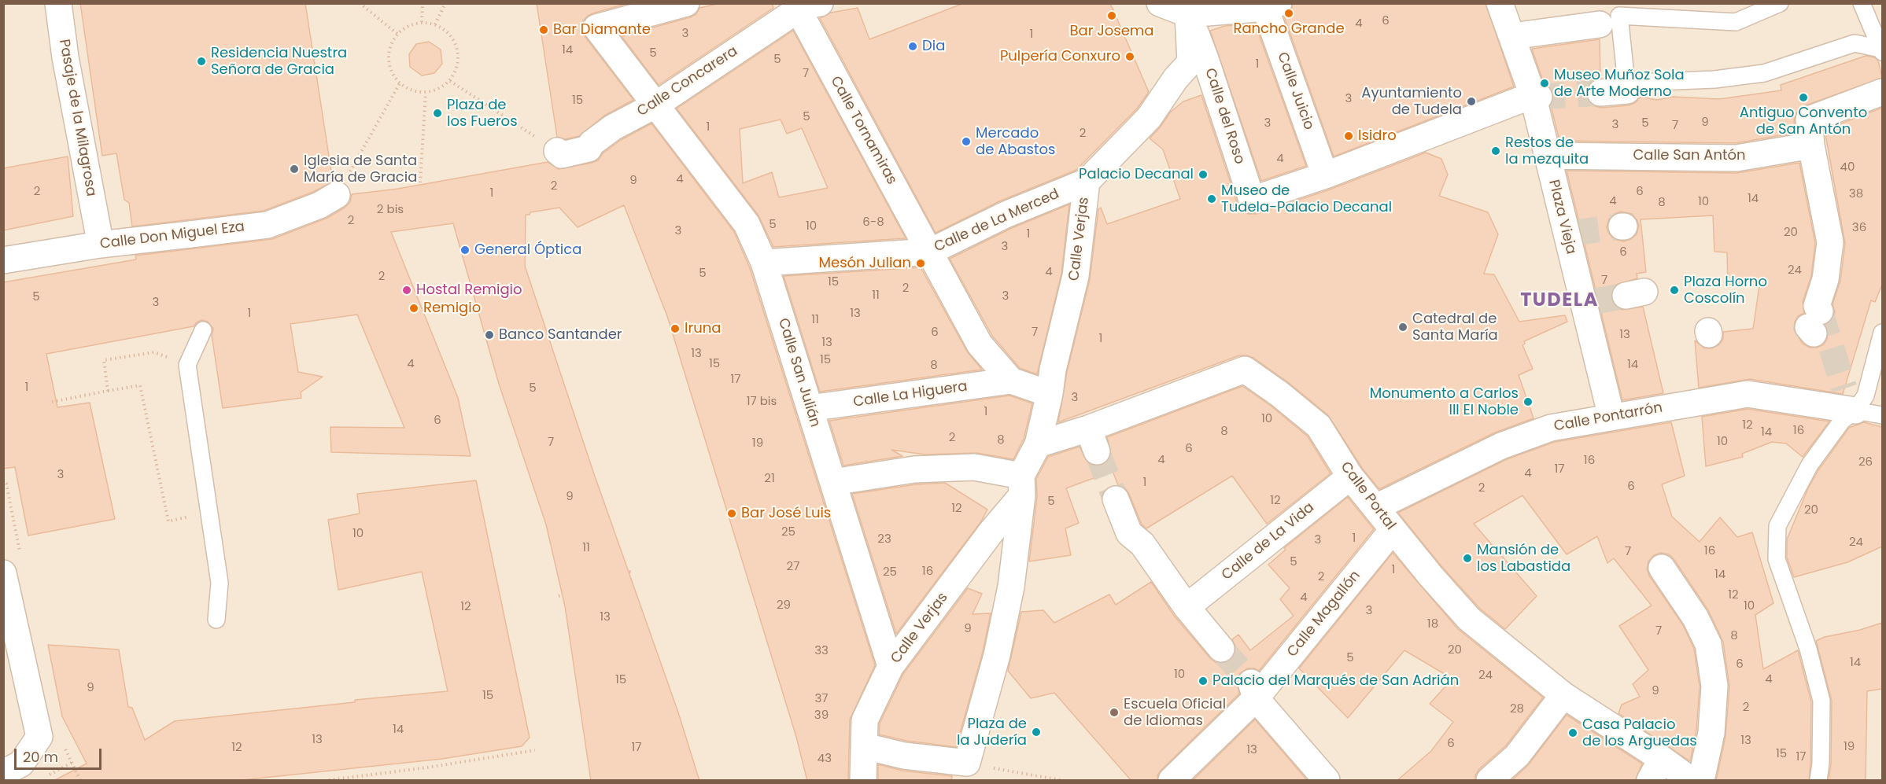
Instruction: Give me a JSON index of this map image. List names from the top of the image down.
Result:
{
  "streets": {
    "street": [
      "Calle Concarera",
      "Calle Juicio",
      "Calle del Roso",
      "Pasaje de la Milagrosa",
      "Calle Tornamiras",
      "Calle San Antón",
      "Plaza Vieja",
      "Calle de La Merced",
      "Calle Don Miguel Eza",
      "Calle Verjas",
      "Calle San Julián",
      "Calle La Higuera",
      "Calle Pontarrón",
      "Calle Portal",
      "Calle de La Vida",
      "Calle Magallón"
    ]
  },
  "crossings": [
    ["Calle Concarera", "Calle Tornamiras"],
    ["Calle Concarera", "Calle San Julián"],
    ["Calle Juicio", "Calle del Roso"],
    ["Calle del Roso", "Calle Verjas"],
    ["Calle Tornamiras", "Calle de La Merced"],
    ["Calle Tornamiras", "Calle La Higuera"],
    ["Calle San Antón", "Plaza Vieja"],
    ["Plaza Vieja", "Calle Pontarrón"],
    ["Calle de La Merced", "Calle Verjas"],
    ["Calle de La Merced", "Calle San Julián"],
    ["Calle Verjas", "Calle San Julián"],
    ["Calle Verjas", "Calle Portal"],
    ["Calle San Julián", "Calle La Higuera"],
    ["Calle Pontarrón", "Calle Portal"],
    ["Calle Portal", "Calle de La Vida"],
    ["Calle Portal", "Calle Magallón"]
  ],
  "districts": ["TUDELA"],
  "places": [
    "Rancho Grande",
    "Bar Josema",
    "Bar Diamante",
    "Dia",
    "Pulpería Conxuro",
    "Residencia Nuestra Señora de Gracia",
    "Museo Muñoz Sola de Arte Moderno",
    "Antiguo Convento de San Antón",
    "Ayuntamiento de Tudela",
    "Plaza de los Fueros",
    "Isidro",
    "Mercado de Abastos",
    "Restos de la mezquita",
    "Iglesia de Santa María de Gracia",
    "Palacio Decanal",
    "Museo de Tudela-Palacio Decanal",
    "General Óptica",
    "Mesón Julian",
    "Hostal Remigio",
    "Plaza Horno Coscolín",
    "Remigio",
    "Catedral de Santa María",
    "Iruna",
    "Banco Santander",
    "Monumento a Carlos III El Noble",
    "Bar José Luis",
    "Mansión de los Labastida",
    "Palacio del Marqués de San Adrián",
    "Escuela Oficial de Idiomas",
    "Plaza de la Judería",
    "Casa Palacio de los Arguedas"
  ],
  "house_numbers": [
    "6",
    "4",
    "3",
    "1",
    "14",
    "5",
    "5",
    "1",
    "7",
    "3",
    "15",
    "5",
    "9",
    "3",
    "5",
    "3",
    "7",
    "1",
    "2",
    "4",
    "40",
    "4",
    "9",
    "2",
    "2",
    "6",
    "1",
    "38",
    "14",
    "4",
    "10",
    "8",
    "2 bis",
    "2",
    "6-8",
    "5",
    "10",
    "36",
    "3",
    "20",
    "1",
    "3",
    "6",
    "24",
    "4",
    "5",
    "2",
    "7",
    "15",
    "2",
    "11",
    "3",
    "5",
    "3",
    "1",
    "13",
    "11",
    "6",
    "7",
    "13",
    "1",
    "13",
    "13",
    "15",
    "4",
    "15",
    "14",
    "8",
    "17",
    "1",
    "5",
    "3",
    "17 bis",
    "1",
    "10",
    "6",
    "12",
    "16",
    "8",
    "14",
    "2",
    "8",
    "10",
    "7",
    "19",
    "6",
    "4",
    "16",
    "26",
    "17",
    "4",
    "3",
    "21",
    "1",
    "6",
    "2",
    "9",
    "12",
    "5",
    "12",
    "20",
    "25",
    "10",
    "1",
    "23",
    "3",
    "24",
    "11",
    "16",
    "7",
    "5",
    "27",
    "1",
    "16",
    "25",
    "14",
    "2",
    "12",
    "4",
    "29",
    "10",
    "12",
    "3",
    "13",
    "18",
    "9",
    "7",
    "8",
    "20",
    "33",
    "5",
    "14",
    "6",
    "10",
    "24",
    "4",
    "15",
    "9",
    "9",
    "15",
    "37",
    "2",
    "28",
    "39",
    "14",
    "13",
    "13",
    "6",
    "19",
    "12",
    "17",
    "13",
    "15",
    "17",
    "43"
  ],
  "scale_bar": "20 m"
}
